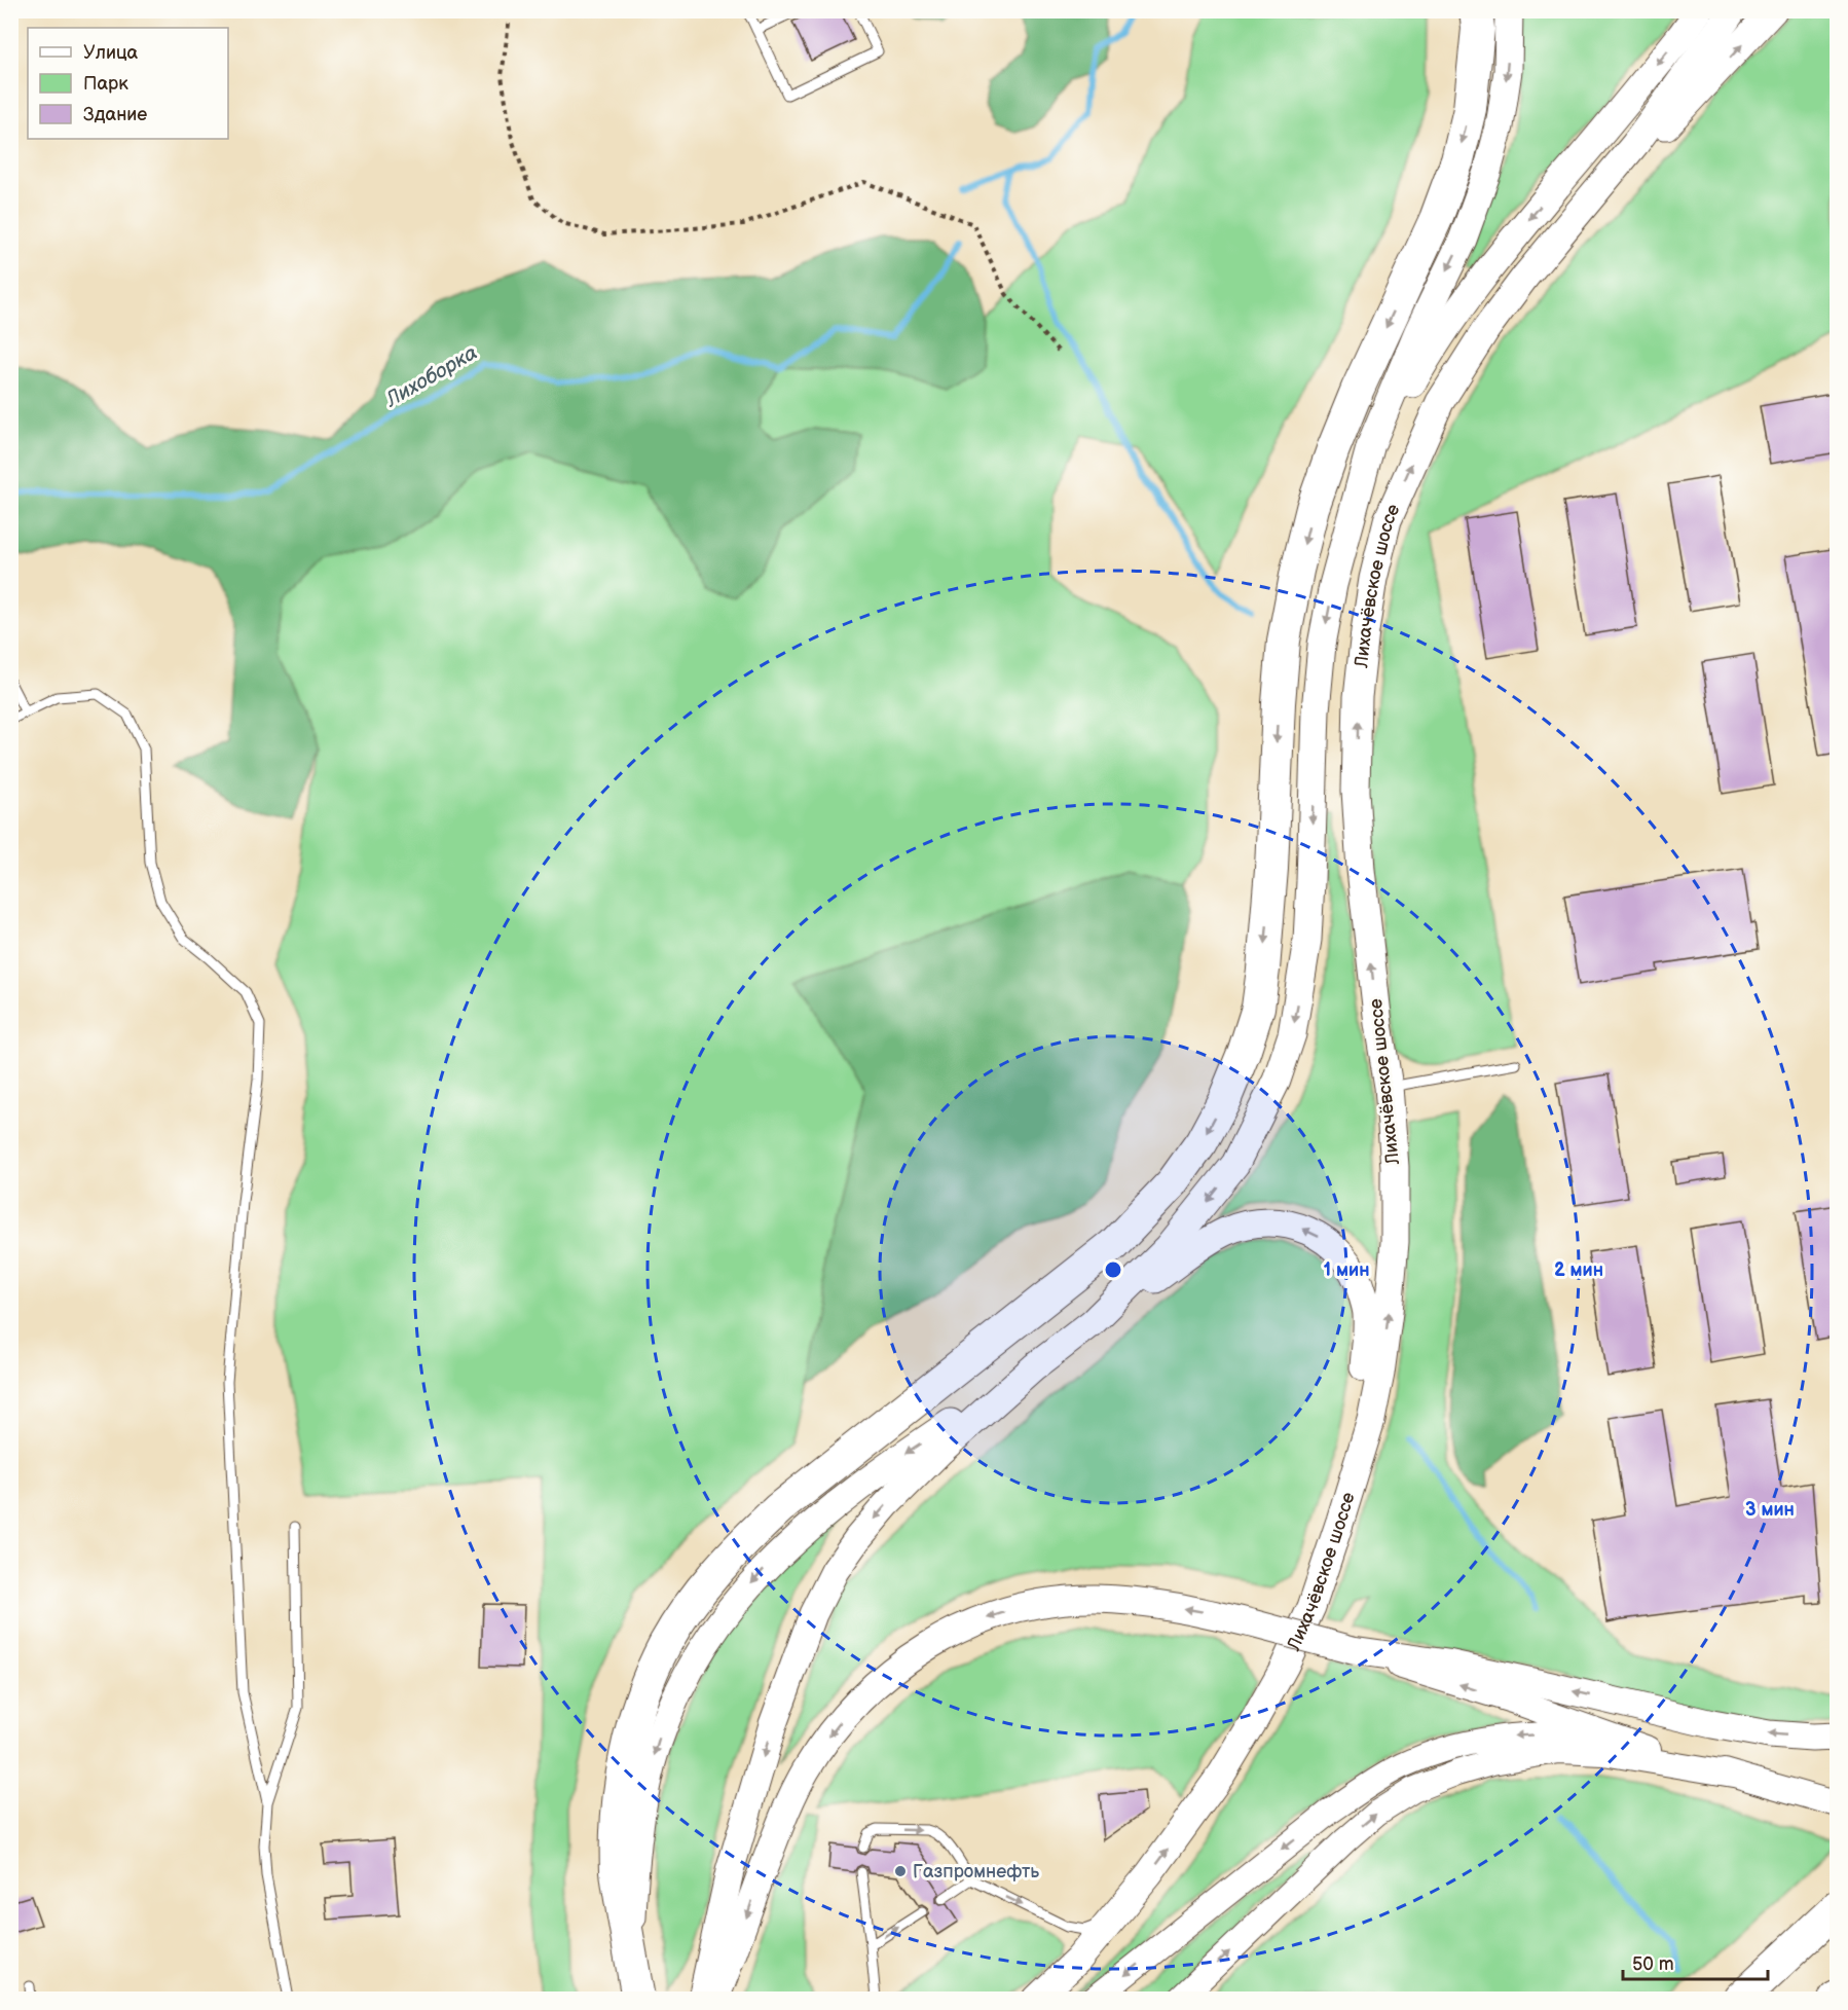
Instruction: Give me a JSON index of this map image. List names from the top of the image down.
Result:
{
  "streets": {
    "main road": ["Лихачёвское шоссе"]
  },
  "water": ["Лихоборка"],
  "places": ["Газпромнефть"],
  "legend": ["Улица", "Парк", "Здание"],
  "scale_bar": "50 m",
  "rings": ["1 мин", "2 мин", "3 мин"]
}
